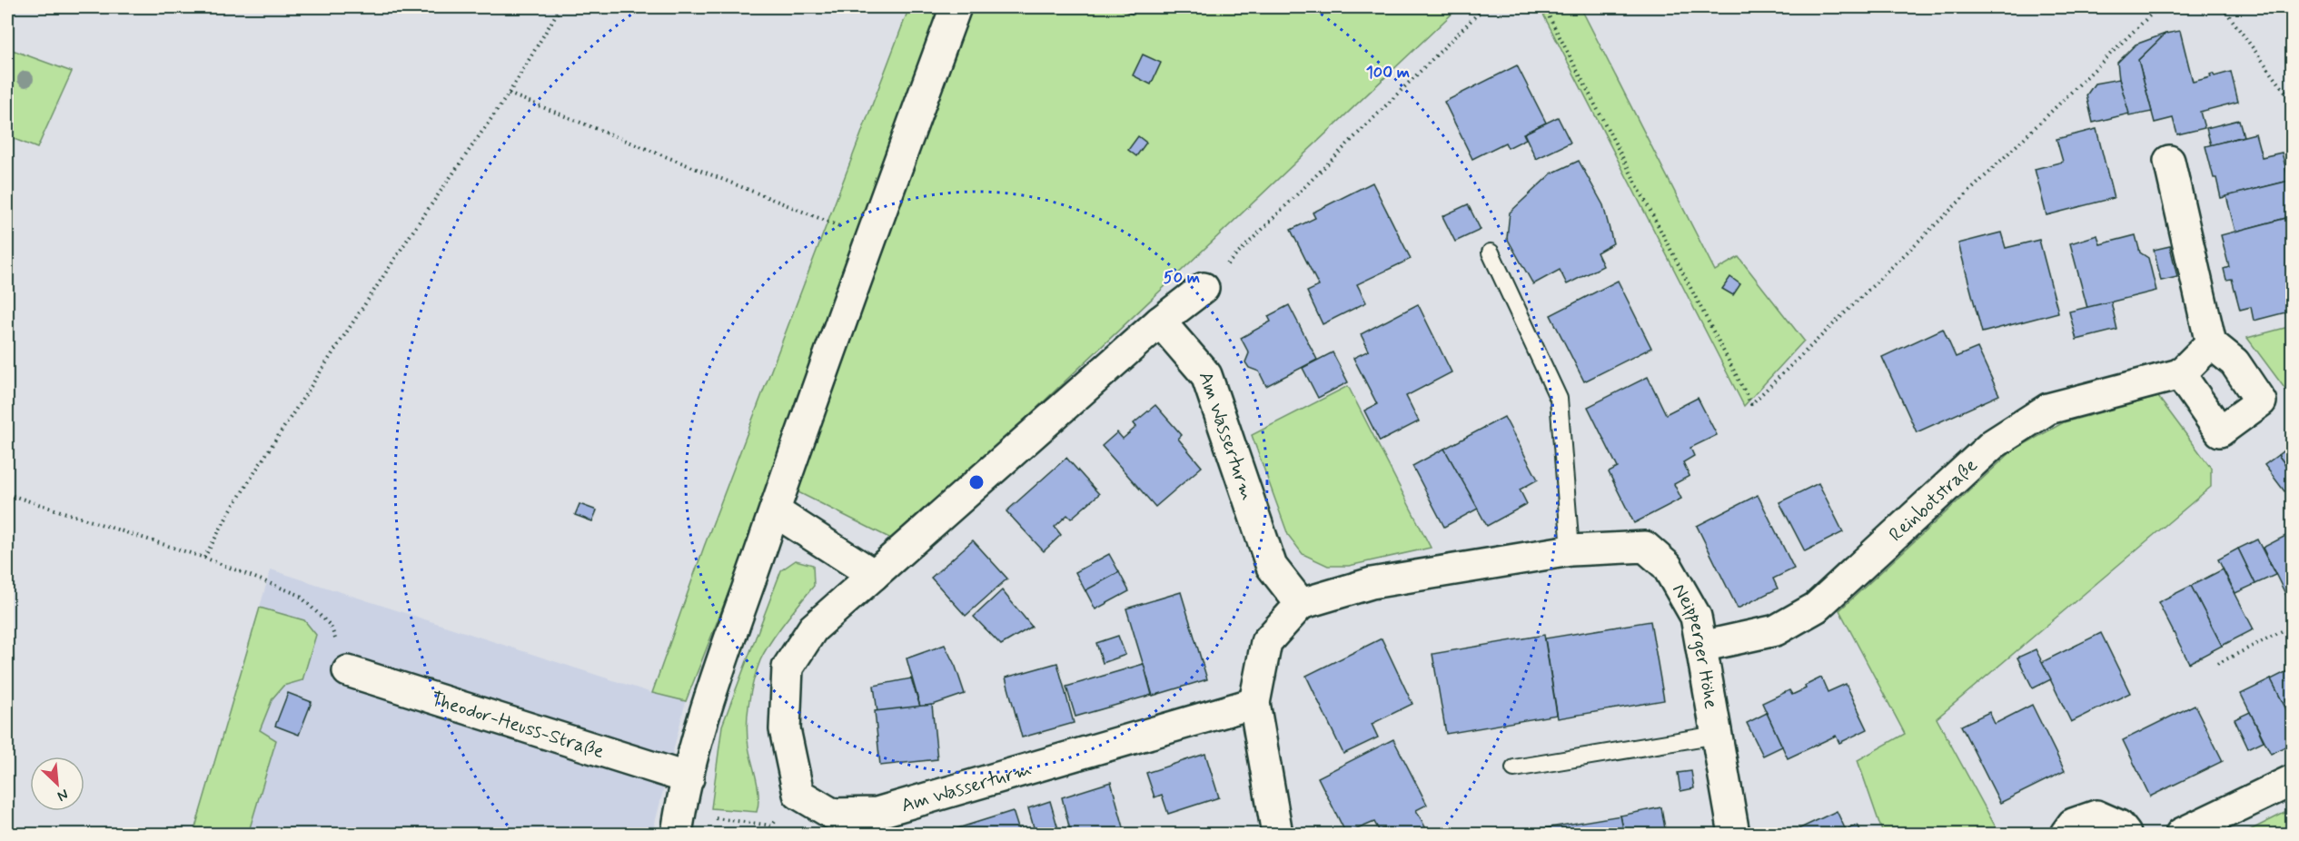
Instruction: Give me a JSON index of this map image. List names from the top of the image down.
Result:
{
  "streets": {
    "street": [
      "Am Wasserturm",
      "Reinbotstraße",
      "Neipperger Höhe",
      "Theodor-Heuss-Straße"
    ]
  },
  "crossings": [
    ["Am Wasserturm", "Neipperger Höhe"],
    ["Reinbotstraße", "Neipperger Höhe"]
  ],
  "north": "bottom right",
  "rings": ["100 m", "50 m"]
}
